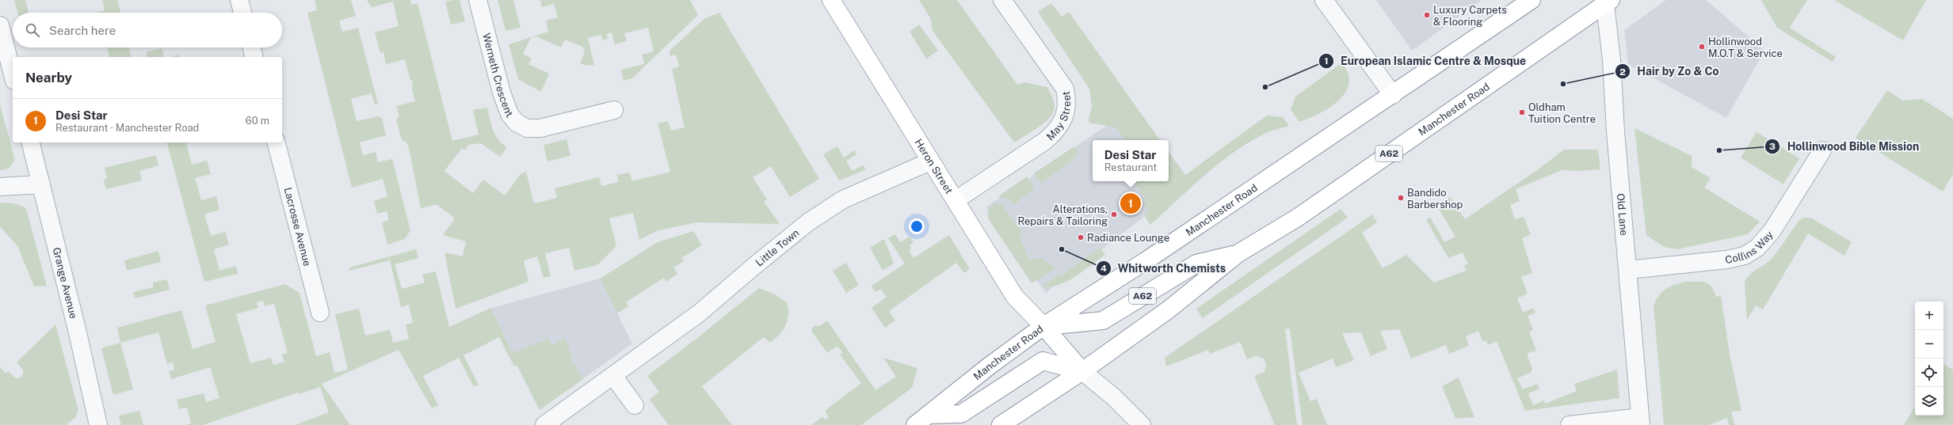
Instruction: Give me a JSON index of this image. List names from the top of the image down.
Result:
{
  "streets": {
    "main road": ["Manchester Road", "A62", "Heron Street"],
    "street": [
      "Werneth Crescent",
      "May Street",
      "Old Lane",
      "Lacrosse Avenue",
      "Collins Way",
      "Little Town",
      "Grange Avenue"
    ]
  },
  "crossings": [
    ["Manchester Road", "A62"],
    ["Manchester Road", "Heron Street"],
    ["Manchester Road", "Old Lane"],
    ["May Street", "Heron Street"],
    ["A62", "Heron Street"],
    ["Heron Street", "Little Town"],
    ["Old Lane", "Collins Way"]
  ],
  "places": [
    "Luxury Carpets & Flooring",
    "Hollinwood M.O.T & Service",
    "Hair by Zo & Co",
    "European Islamic Centre & Mosque",
    "Oldham Tuition Centre",
    "Hollinwood Bible Mission",
    "Bandido Barbershop",
    "Alterations, Repairs & Tailoring",
    "Radiance Lounge",
    "Whitworth Chemists"
  ],
  "page": {
    "search": "Search here",
    "heading": "Nearby",
    "list": [
      {
        "mark": "1",
        "name": "Desi Star",
        "note": "Restaurant · Manchester Road",
        "value": "60 m"
      }
    ],
    "popup": ["Desi Star", "Restaurant"],
    "pins": "1",
    "map_buttons": ["+", "−"]
  }
}
